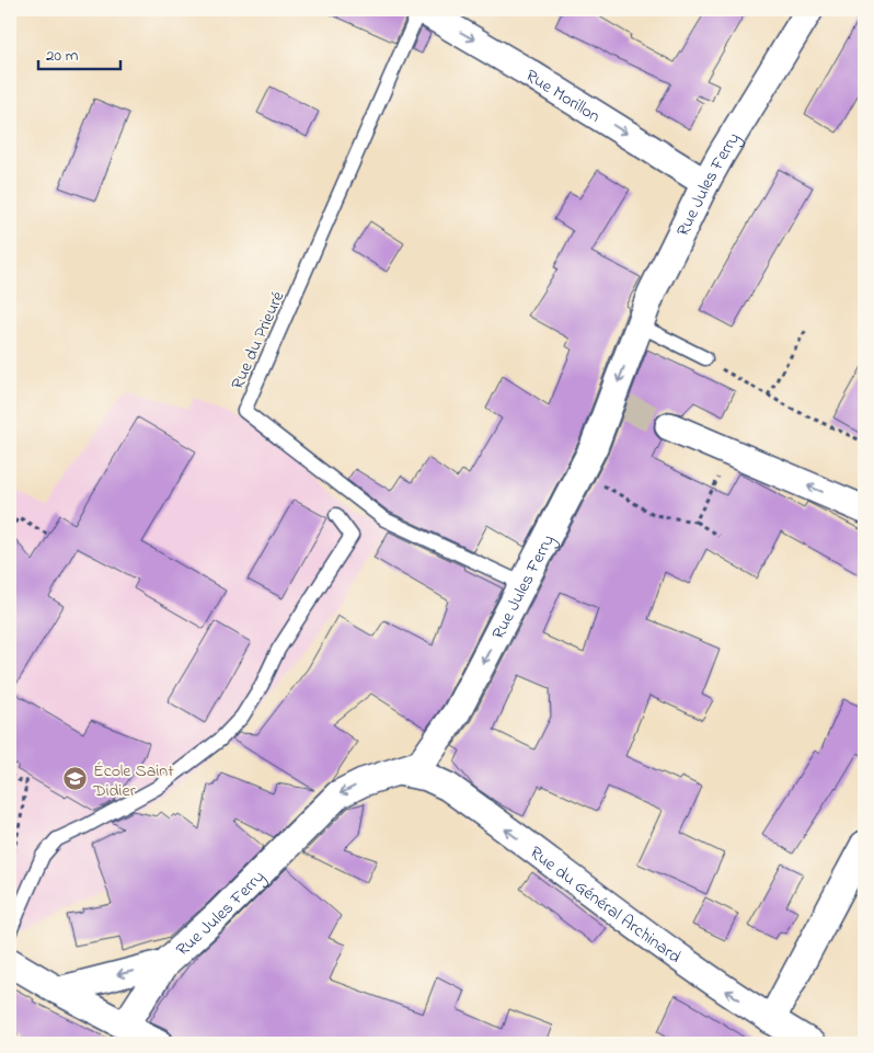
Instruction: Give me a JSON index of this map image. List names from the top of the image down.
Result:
{
  "streets": {
    "street": ["Rue Morillon", "Rue Jules Ferry", "Rue du Général Archinard"],
    "lane": ["Rue du Prieuré"]
  },
  "crossings": [
    ["Rue Morillon", "Rue Jules Ferry"],
    ["Rue Morillon", "Rue du Prieuré"],
    ["Rue Jules Ferry", "Rue du Prieuré"],
    ["Rue Jules Ferry", "Rue du Général Archinard"]
  ],
  "one_way": ["Rue Morillon", "Rue Jules Ferry", "Rue du Général Archinard"],
  "places": {
    "school or university": ["École Saint Didier"]
  },
  "scale_bar": "20 m"
}
